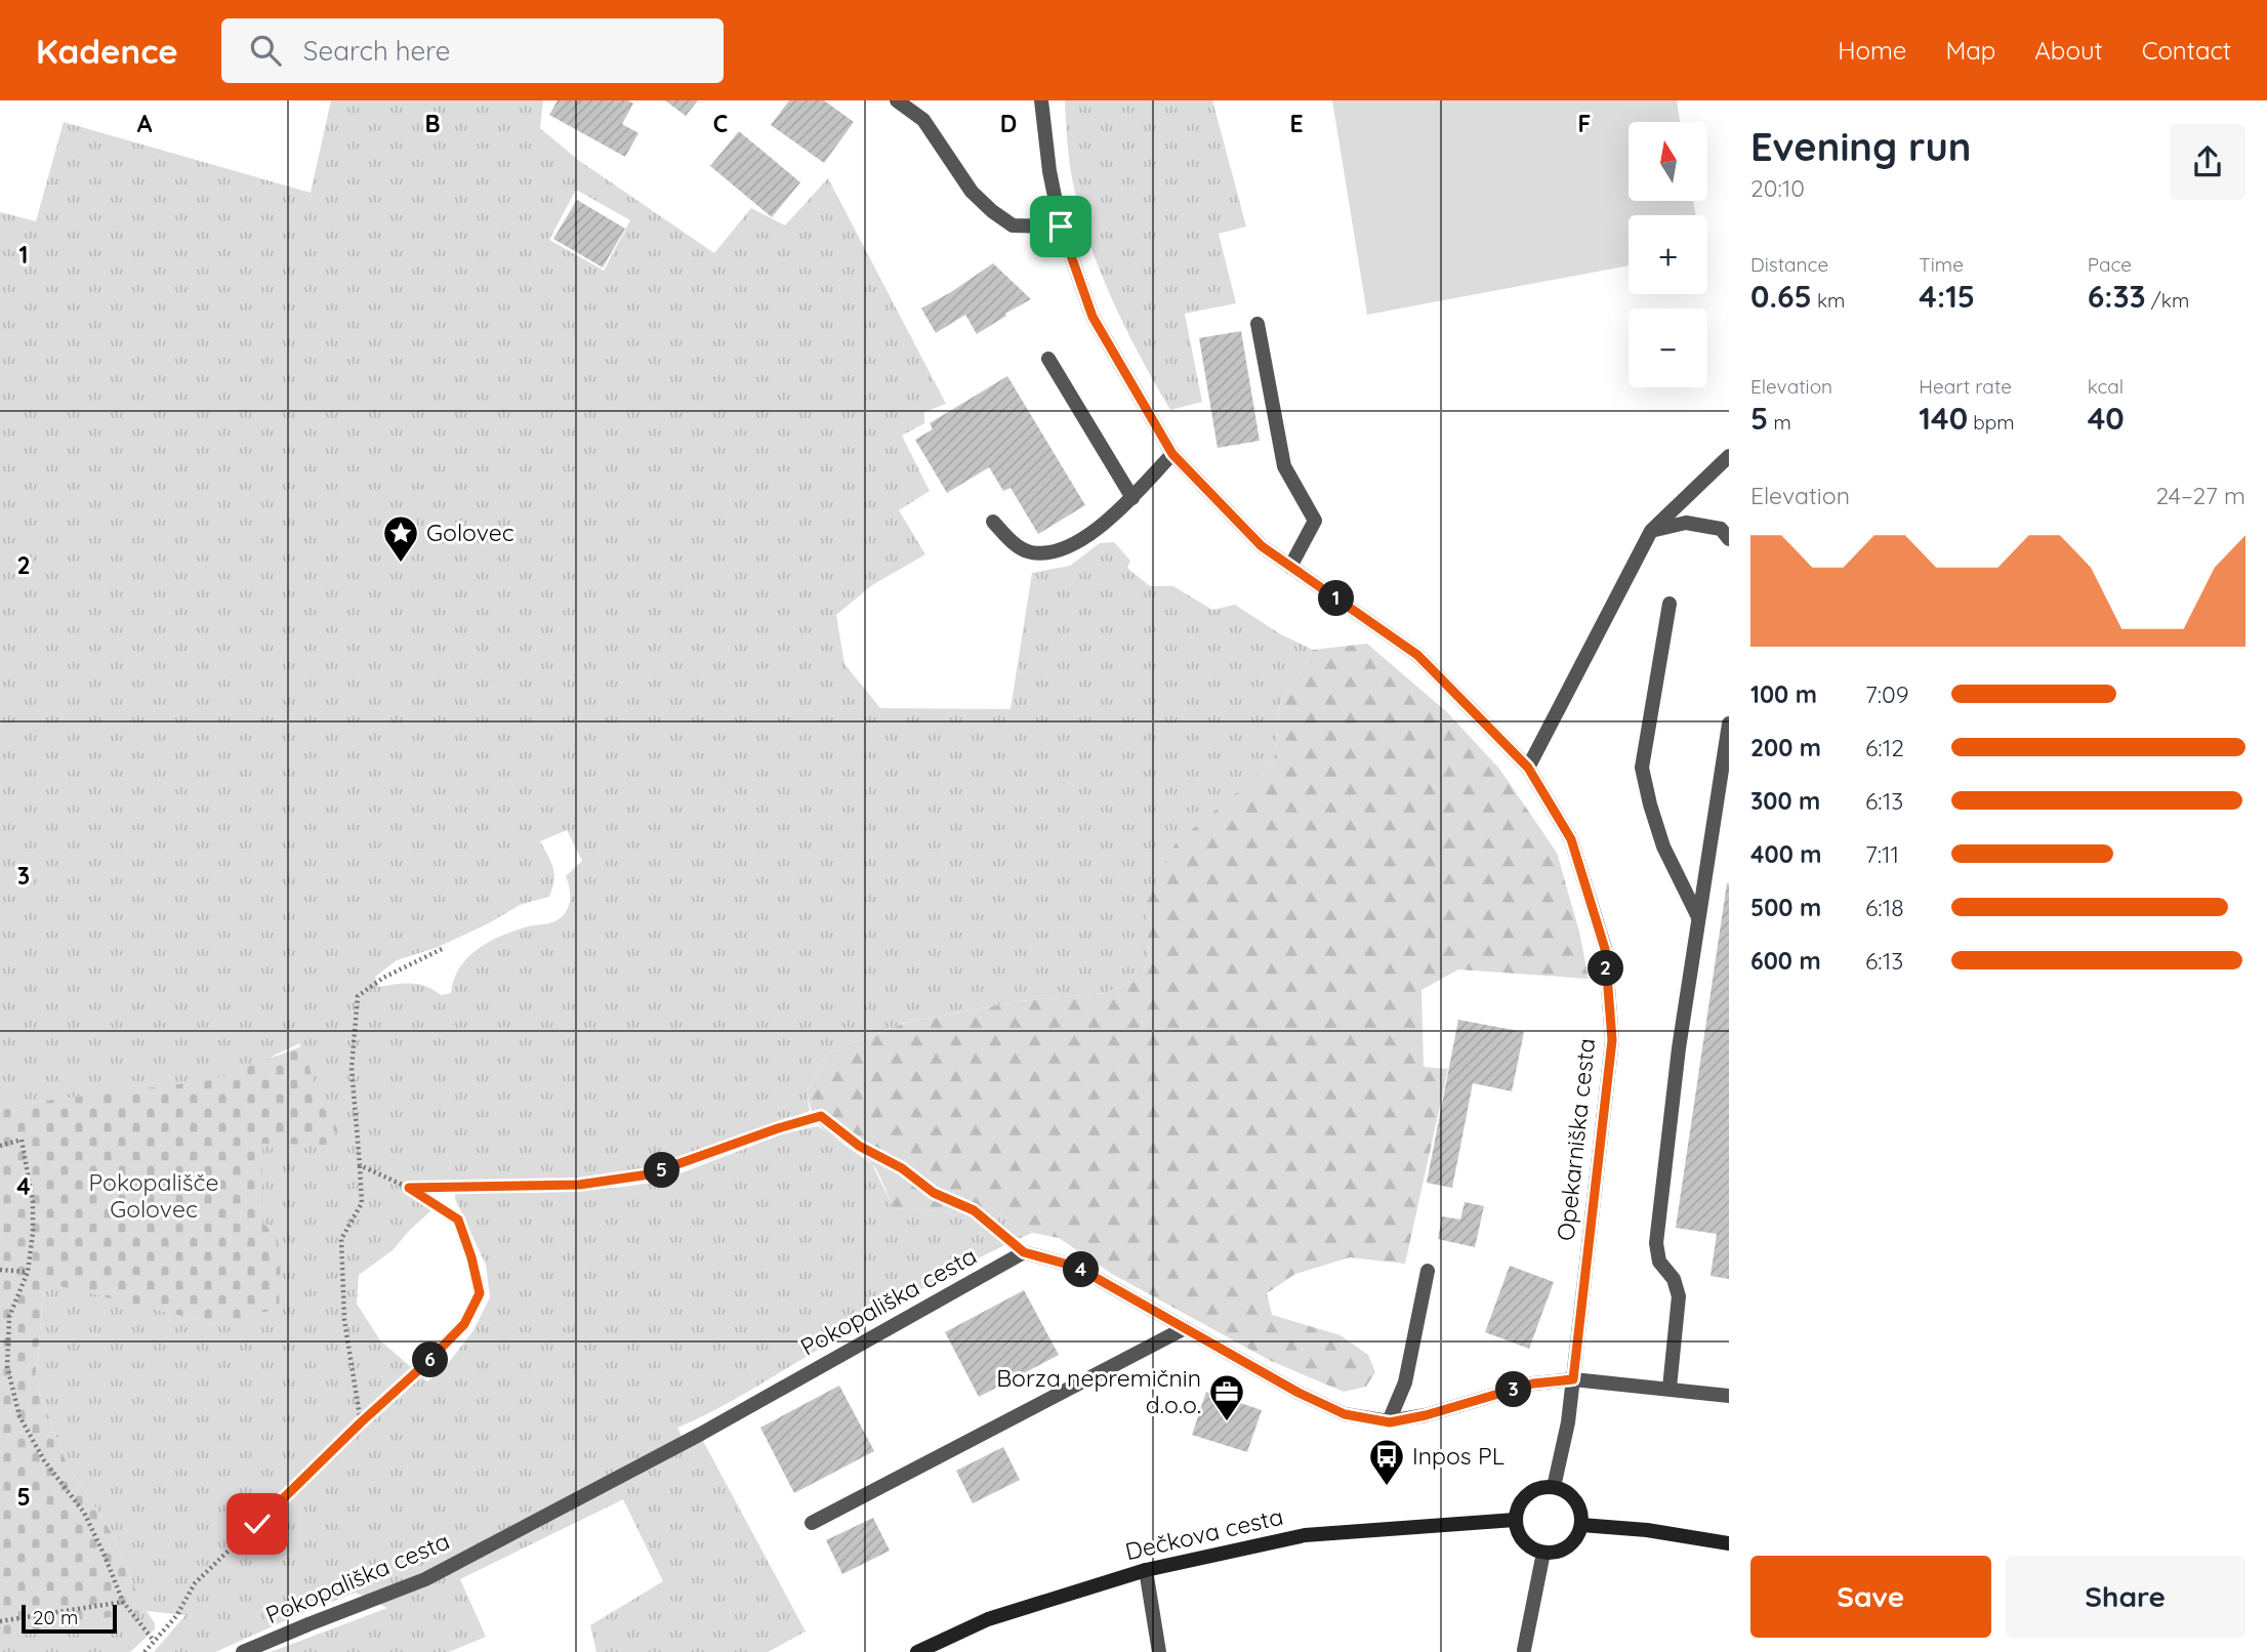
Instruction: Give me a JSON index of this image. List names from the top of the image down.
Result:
{
  "streets": {
    "street": ["Opekarniška cesta", "Pokopališka cesta", "Dečkova cesta"]
  },
  "crossings": [
    ["Opekarniška cesta", "Dečkova cesta"]
  ],
  "parks": ["Pokopališče Golovec"],
  "places": {
    "place": ["Golovec"],
    "office": ["Borza nepremičnin d.o.o."],
    "bus stop": ["Inpos PL"]
  },
  "scale_bar": "20 m",
  "north": "top",
  "page": {
    "header": "Kadence",
    "search": "Search here",
    "nav": [
      "Home",
      "Map",
      "About",
      "Contact"
    ],
    "heading": ["Evening run", "20:10"],
    "map_buttons": ["+", "−"],
    "stats": [
      ["Distance", "0.65 km"],
      ["Time", "4:15"],
      ["Pace", "6:33 /km"],
      ["Elevation", "5 m"],
      ["Heart rate", "140 bpm"],
      ["kcal", "40"]
    ],
    "chart": ["Elevation", "24–27 m"],
    "pins": [
      "1",
      "2",
      "5",
      "4",
      "6",
      "3"
    ],
    "list": [
      {
        "name": "100 m",
        "note": "7:09"
      },
      {
        "name": "200 m",
        "note": "6:12"
      },
      {
        "name": "300 m",
        "note": "6:13"
      },
      {
        "name": "400 m",
        "note": "7:11"
      },
      {
        "name": "500 m",
        "note": "6:18"
      },
      {
        "name": "600 m",
        "note": "6:13"
      }
    ],
    "buttons": ["Save", "Share"],
    "scale": "20 m"
  },
  "grid": {
    "columns": [
      "A",
      "B",
      "C",
      "D",
      "E",
      "F"
    ],
    "rows": [
      "1",
      "2",
      "3",
      "4",
      "5"
    ]
  }
}
